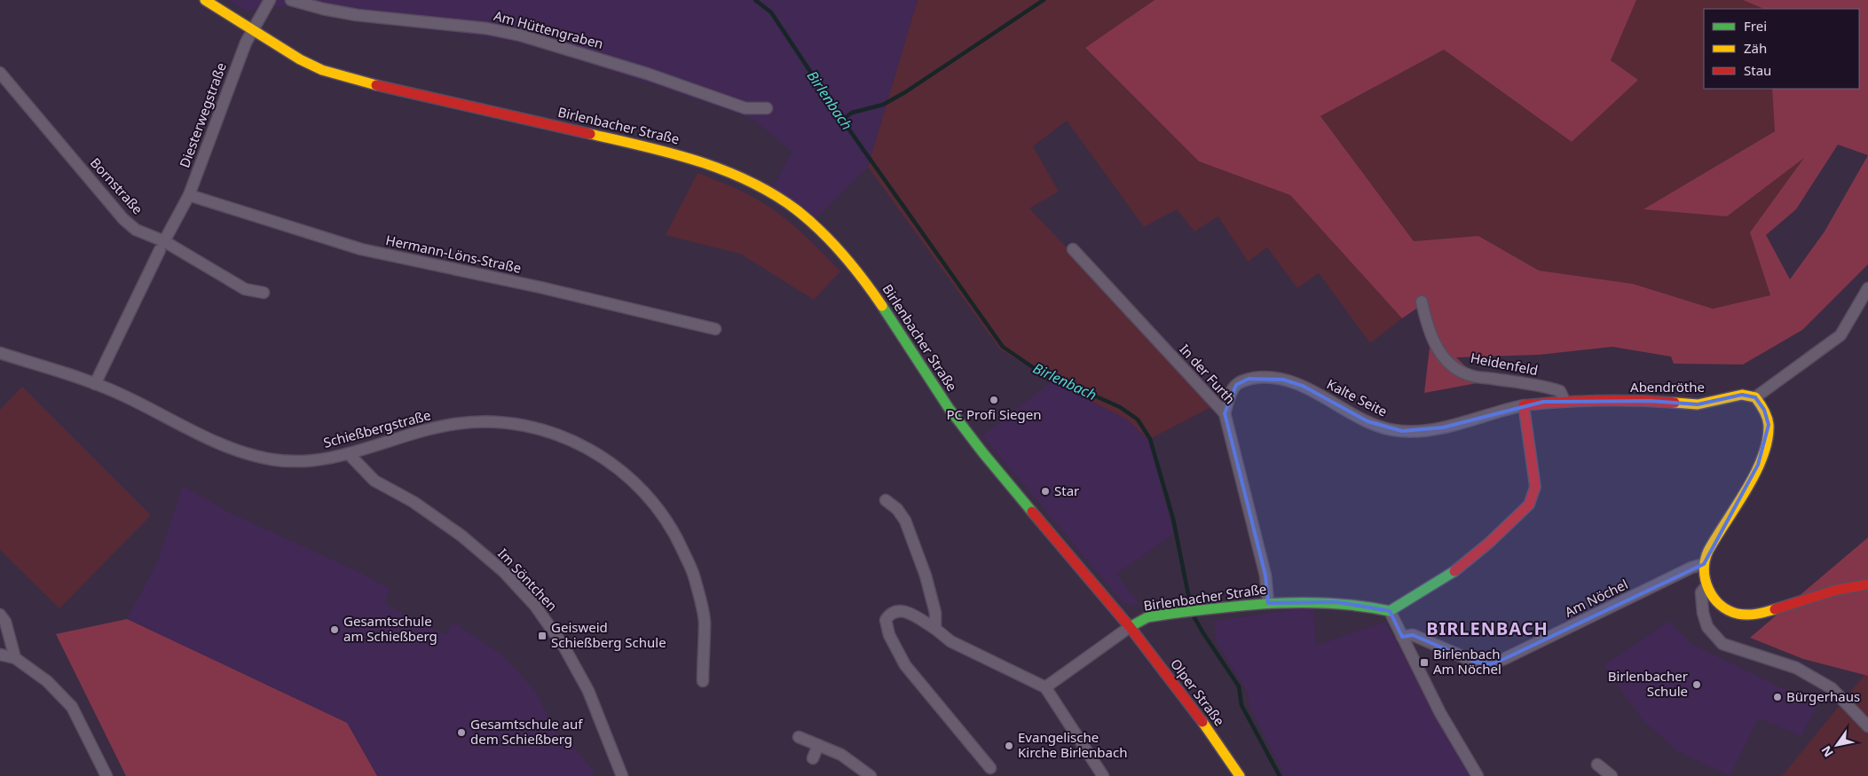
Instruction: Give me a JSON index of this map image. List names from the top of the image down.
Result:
{
  "streets": {
    "main road": ["Birlenbacher Straße", "Abendröthe", "Olper Straße"],
    "street": [
      "Am Hüttengraben",
      "Diesterwegstraße",
      "Bornstraße",
      "Hermann-Löns-Straße",
      "Heidenfeld",
      "In der Furth",
      "Kalte Seite",
      "Schießbergstraße",
      "Im Söntchen",
      "Am Nöchel"
    ]
  },
  "crossings": [
    ["Diesterwegstraße", "Birlenbacher Straße"],
    ["Diesterwegstraße", "Bornstraße"],
    ["Diesterwegstraße", "Hermann-Löns-Straße"],
    ["Birlenbacher Straße", "In der Furth"],
    ["Birlenbacher Straße", "Olper Straße"],
    ["Heidenfeld", "Abendröthe"],
    ["In der Furth", "Kalte Seite"],
    ["Abendröthe", "Kalte Seite"],
    ["Schießbergstraße", "Im Söntchen"]
  ],
  "districts": ["BIRLENBACH"],
  "water": ["Birlenbach"],
  "places": {
    "other": [
      "PC Profi Siegen",
      "Star",
      "Gesamtschule am Schießberg",
      "Birlenbacher Schule",
      "Bürgerhaus",
      "Gesamtschule auf dem Schießberg",
      "Evangelische Kirche Birlenbach"
    ],
    "transit": ["Geisweid Schießberg Schule", "Birlenbach Am Nöchel"]
  },
  "legend": ["Frei", "Zäh", "Stau"],
  "north": "bottom left"
}
